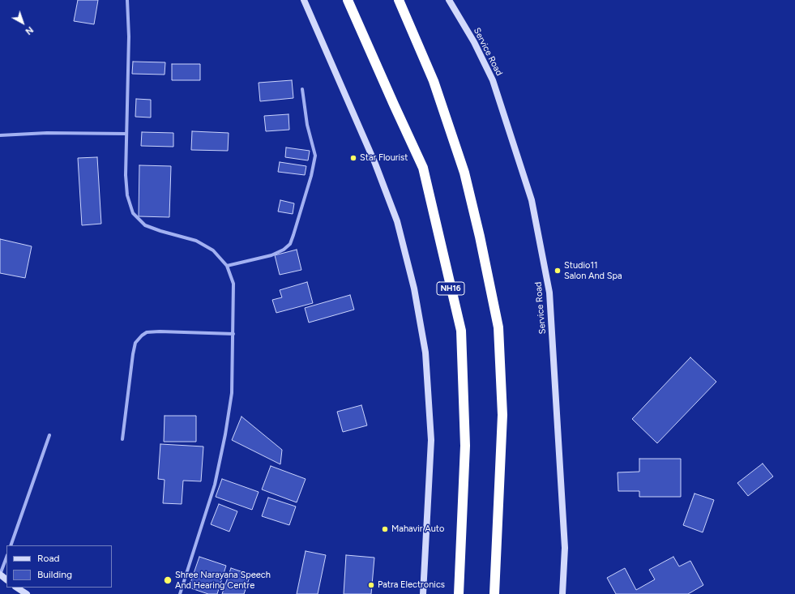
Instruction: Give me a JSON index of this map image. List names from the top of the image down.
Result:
{
  "streets": {
    "highway": ["NH16"],
    "street": ["Service Road"]
  },
  "places": [
    "Star Flourist",
    "Studio11 Salon And Spa",
    "Mahavir Auto",
    "Shree Narayana Speech And Hearing Centre",
    "Patra Electronics"
  ],
  "legend": ["Road", "Building"],
  "north": "bottom right"
}
